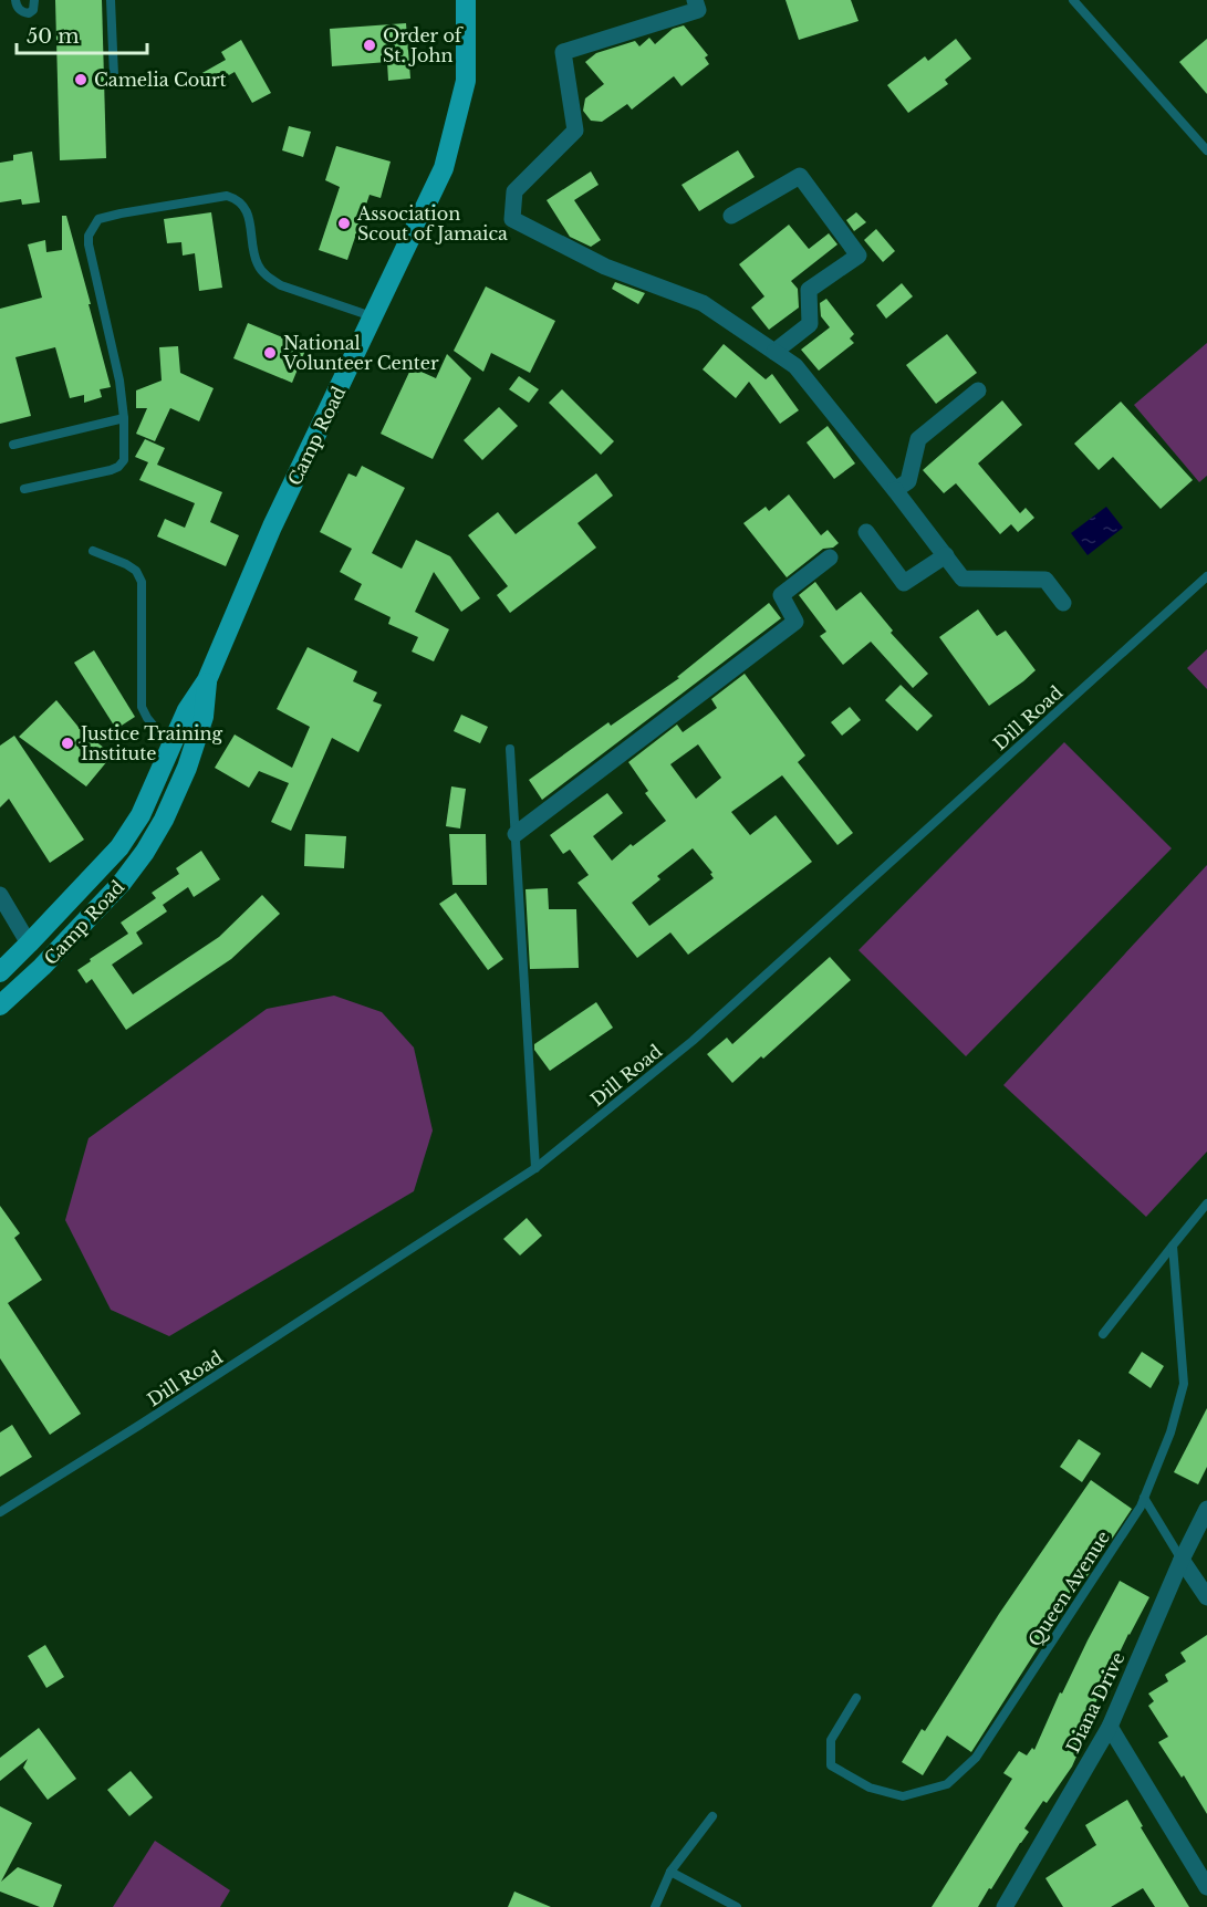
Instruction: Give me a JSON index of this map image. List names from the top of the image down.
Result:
{
  "streets": {
    "main road": ["Camp Road"],
    "street": ["Diana Drive"],
    "lane": ["Dill Road", "Queen Avenue"]
  },
  "places": [
    "Order of St. John",
    "Camelia Court",
    "Association Scout of Jamaica",
    "National Volunteer Center",
    "Justice Training Institute"
  ],
  "scale_bar": "50 m"
}
